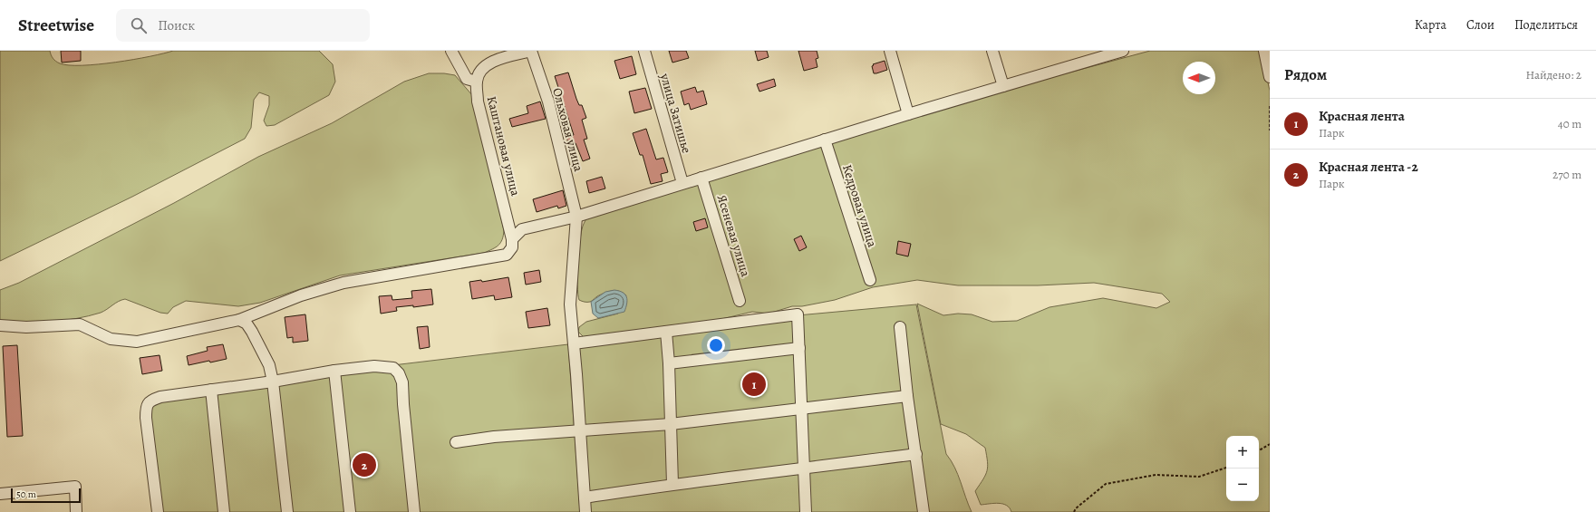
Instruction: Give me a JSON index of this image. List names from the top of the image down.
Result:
{
  "streets": {
    "street": [
      "улица Затишье",
      "Ольховая улица",
      "Каштановая улица",
      "Кедровая улица",
      "Ясеневая улица"
    ]
  },
  "crossings": [
    ["Ольховая улица", "Каштановая улица"]
  ],
  "scale_bar": "50 m",
  "north": "left",
  "page": {
    "header": "Streetwise",
    "search": "Поиск",
    "nav": ["Карта", "Слои", "Поделиться"],
    "heading": ["Рядом", "Найдено: 2"],
    "list": [
      {
        "mark": "1",
        "name": "Красная лента",
        "note": "Парк",
        "value": "40 m"
      },
      {
        "mark": "2",
        "name": "Красная лента -2",
        "note": "Парк",
        "value": "270 m"
      }
    ],
    "pins": ["1", "2"],
    "map_buttons": ["+", "−"],
    "scale": "50 m"
  }
}
